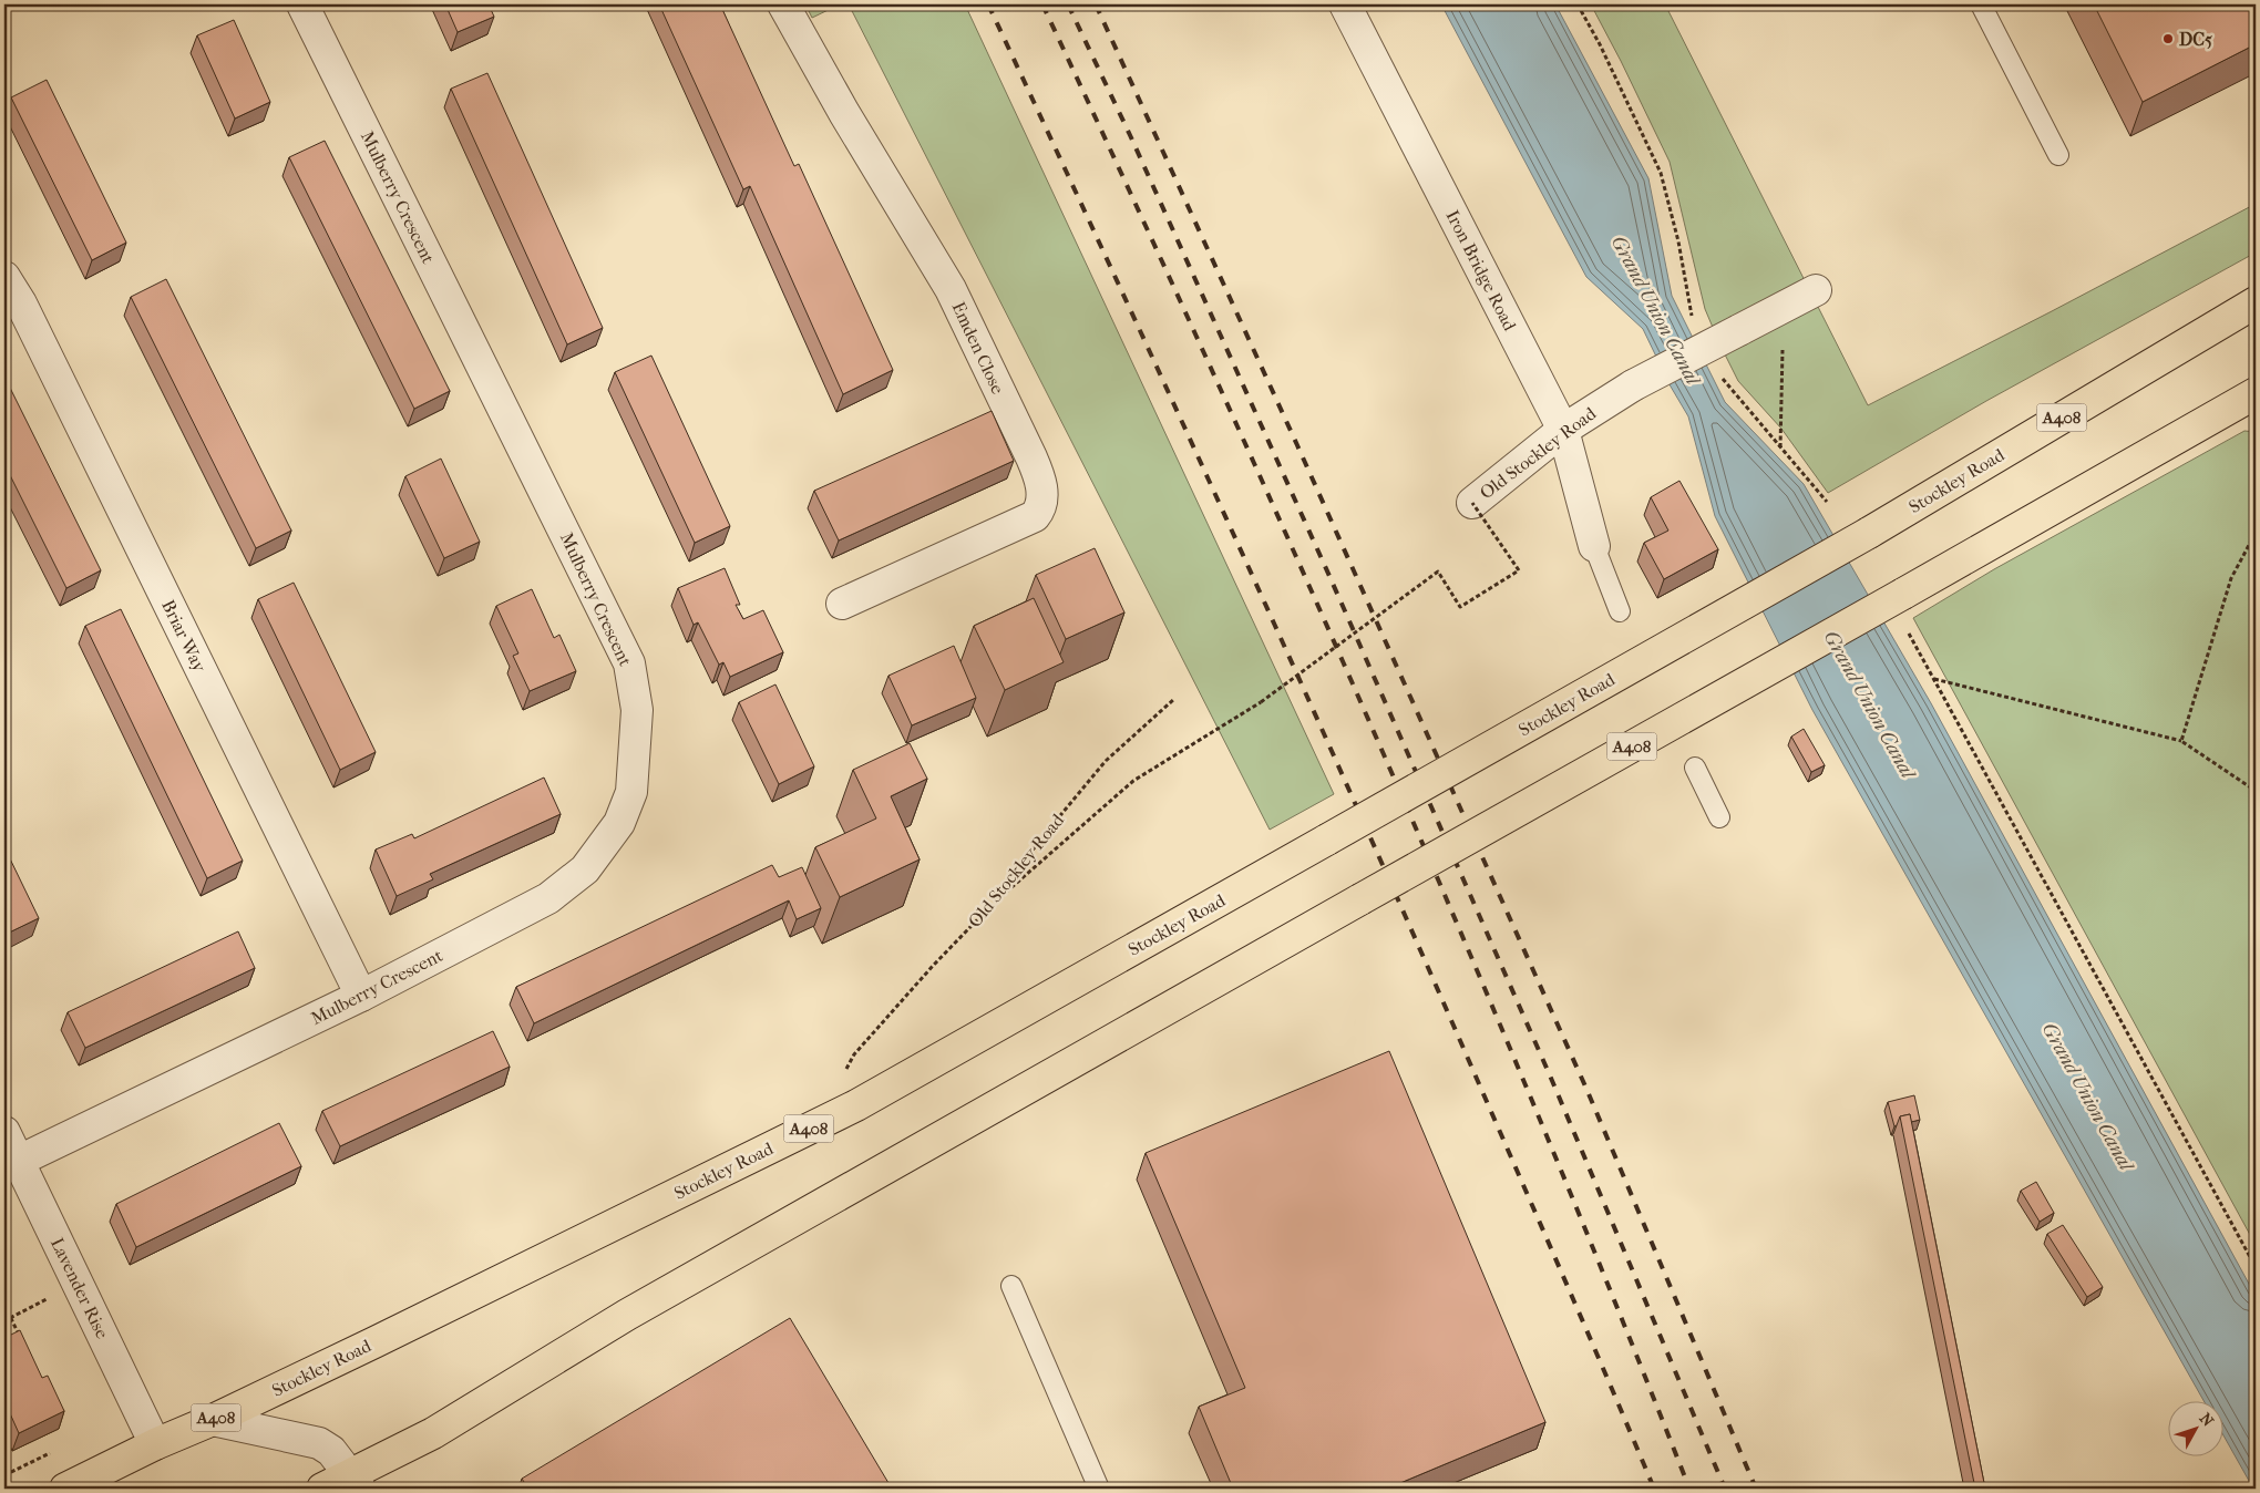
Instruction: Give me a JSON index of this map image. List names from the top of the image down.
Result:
{
  "streets": {
    "main road": ["A408", "Stockley Road"],
    "street": [
      "Mulberry Crescent",
      "Iron Bridge Road",
      "Emden Close",
      "Old Stockley Road",
      "Briar Way",
      "Lavender Rise"
    ]
  },
  "crossings": [
    ["Mulberry Crescent", "Briar Way"],
    ["Mulberry Crescent", "Lavender Rise"],
    ["Iron Bridge Road", "Old Stockley Road"],
    ["Old Stockley Road", "Stockley Road"],
    ["Stockley Road", "Lavender Rise"]
  ],
  "water": ["Grand Union Canal"],
  "places": ["DC5"],
  "north": "top right"
}
